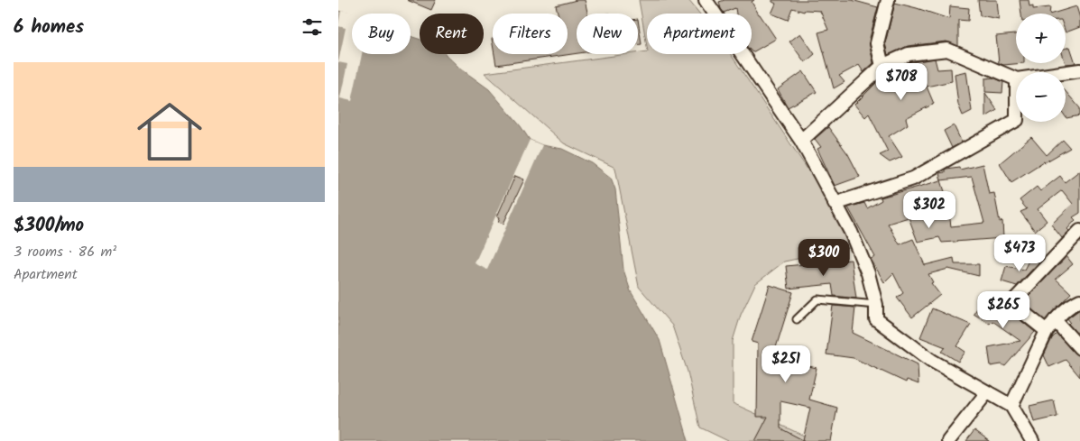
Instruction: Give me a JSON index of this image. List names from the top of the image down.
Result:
{
  "page": {
    "heading": "6 homes",
    "map_buttons": ["+", "−"],
    "chip": [
      "Buy",
      "Rent",
      "Filters",
      "New",
      "Apartment"
    ],
    "list": [
      {
        "name": "$300/mo",
        "note": "3 rooms · 86 m² · Apartment"
      }
    ],
    "price": [
      "$708",
      "$302",
      "$473",
      "$300",
      "$265",
      "$251"
    ]
  }
}
